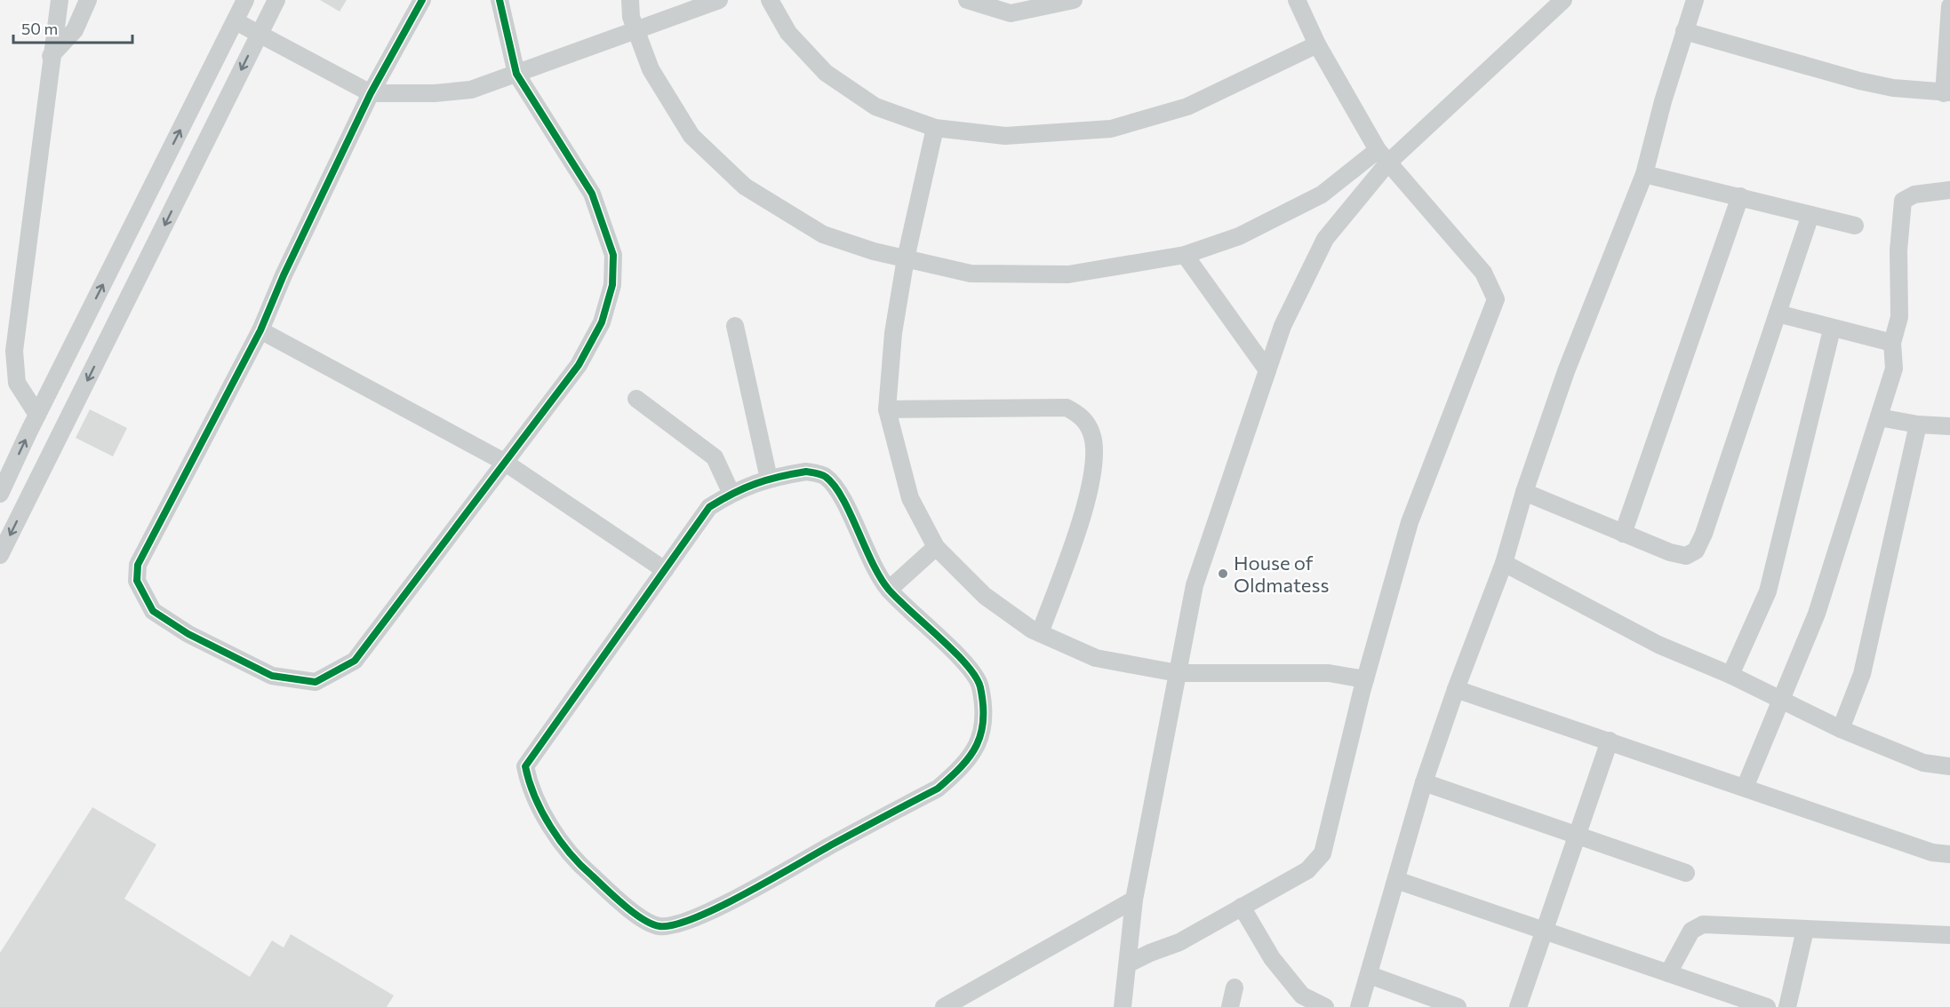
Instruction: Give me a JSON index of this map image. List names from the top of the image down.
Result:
{
  "places": ["House of Oldmatess"],
  "scale_bar": "50 m"
}
